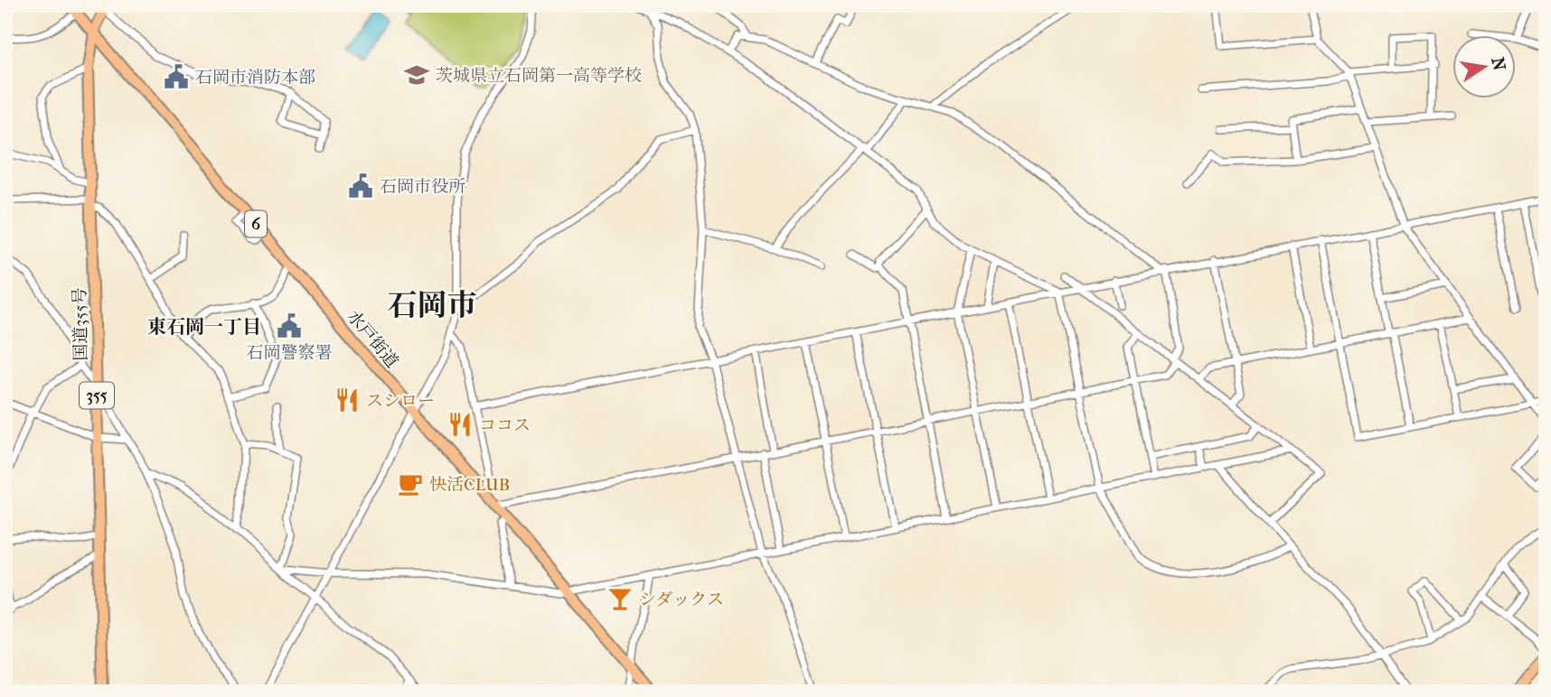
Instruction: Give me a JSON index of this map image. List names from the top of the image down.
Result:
{
  "streets": {
    "highway": [
      "6",
      "国道355号",
      "水戸街道",
      "355"
    ]
  },
  "crossings": [
    ["国道355号", "水戸街道"]
  ],
  "districts": ["石岡市", "東石岡一丁目"],
  "places": {
    "school or university": ["茨城県立石岡第一高等学校"],
    "public building": ["石岡市消防本部", "石岡市役所", "石岡警察署"],
    "restaurant": ["スシロー", "ココス"],
    "cafe": ["快活CLUB"],
    "bar": ["シダックス"]
  },
  "north": "right"
}
